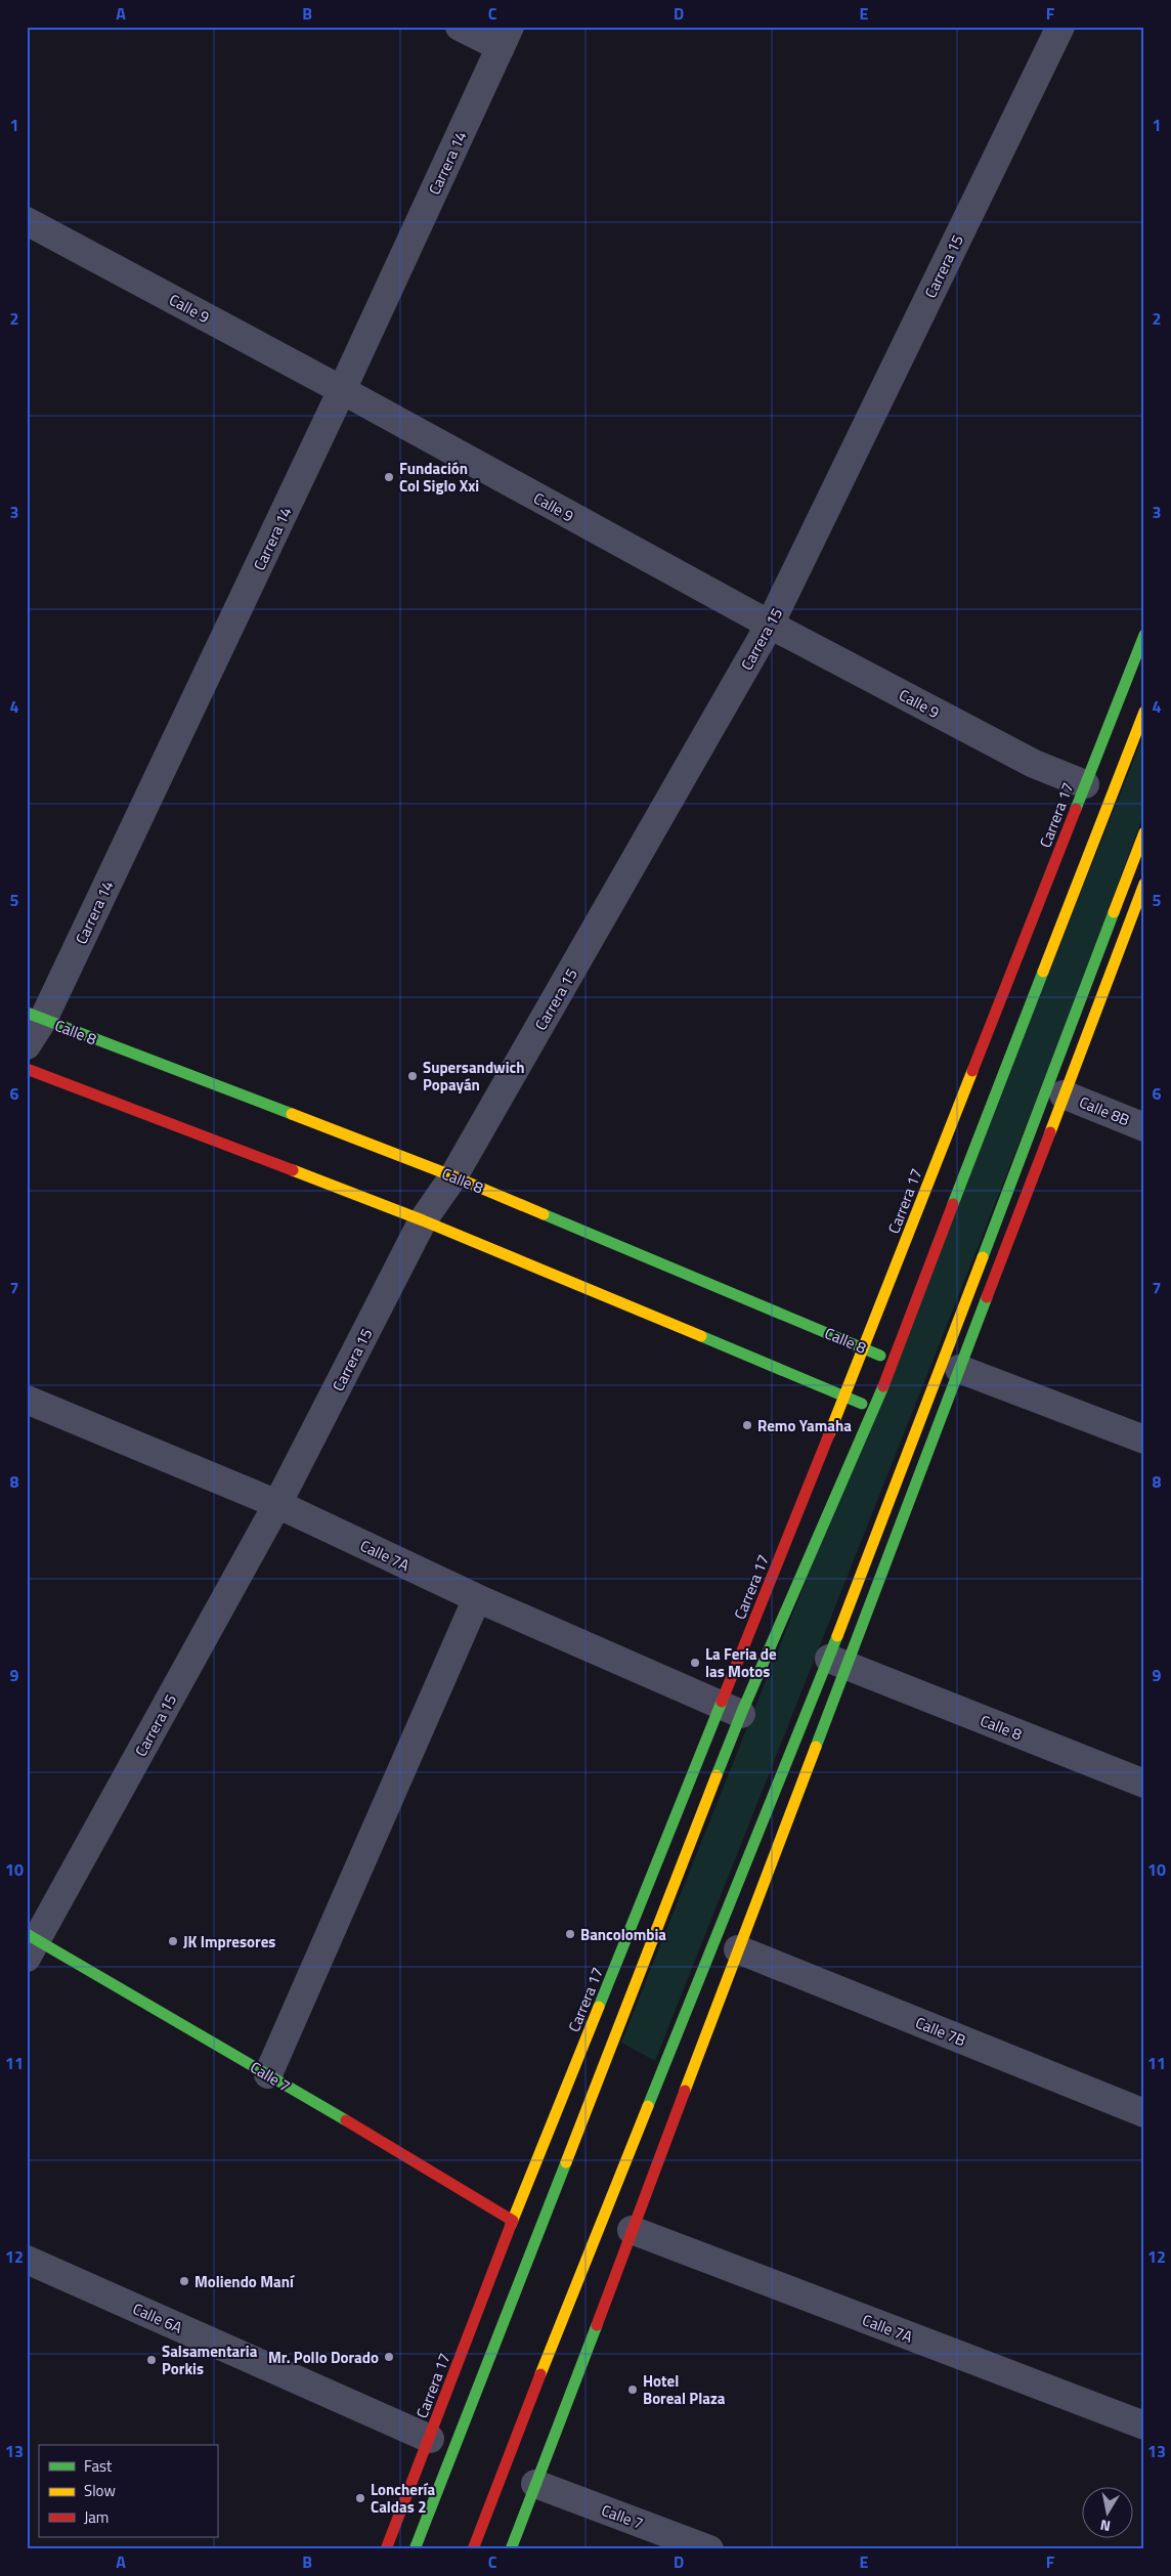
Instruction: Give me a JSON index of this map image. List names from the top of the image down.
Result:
{
  "streets": {
    "main road": ["Carrera 17", "Calle 8", "Calle 7"],
    "street": [
      "Carrera 14",
      "Carrera 15",
      "Calle 9",
      "Calle 8B",
      "Calle 7A",
      "Calle 7B",
      "Calle 6A"
    ]
  },
  "crossings": [
    ["Carrera 14", "Calle 9"],
    ["Carrera 14", "Calle 8"],
    ["Carrera 15", "Calle 9"],
    ["Carrera 15", "Calle 8"],
    ["Carrera 15", "Calle 7A"],
    ["Carrera 15", "Calle 7"],
    ["Calle 9", "Carrera 17"],
    ["Carrera 17", "Calle 8"],
    ["Carrera 17", "Calle 7A"],
    ["Carrera 17", "Calle 7"],
    ["Carrera 17", "Calle 6A"]
  ],
  "places": [
    "Fundación Col Siglo Xxi",
    "Supersandwich Popayán",
    "Remo Yamaha",
    "La Feria de las Motos",
    "Bancolombia",
    "JK Impresores",
    "Moliendo Maní",
    "Mr. Pollo Dorado",
    "Salsamentaria Porkis",
    "Hotel Boreal Plaza",
    "Lonchería Caldas 2"
  ],
  "legend": ["Fast", "Slow", "Jam"],
  "north": "bottom",
  "grid": {
    "columns": [
      "A",
      "B",
      "C",
      "D",
      "E",
      "F"
    ],
    "rows": [
      "1",
      "2",
      "3",
      "4",
      "5",
      "6",
      "7",
      "8",
      "9",
      "10",
      "11",
      "12",
      "13"
    ]
  }
}
